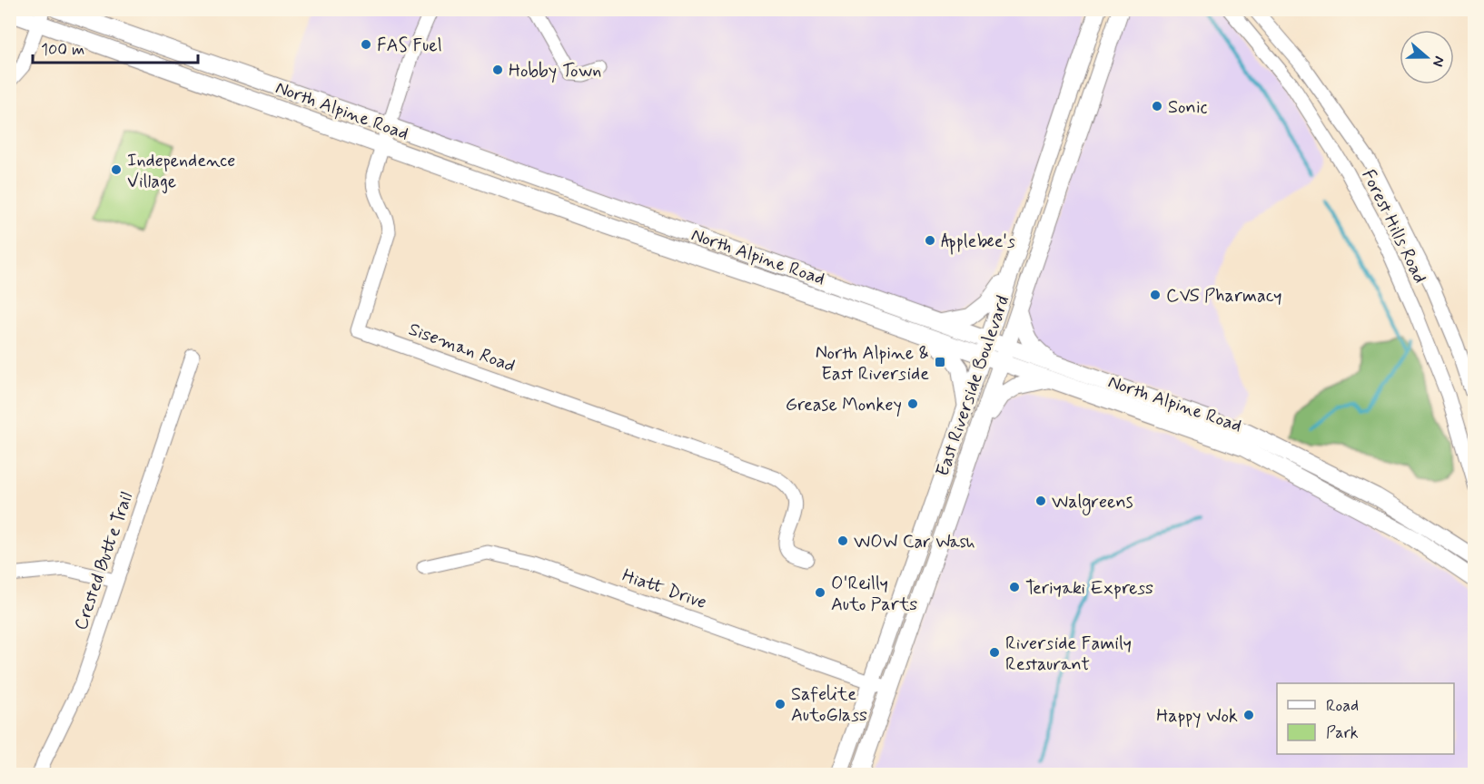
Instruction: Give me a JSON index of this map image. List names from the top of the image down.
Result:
{
  "streets": {
    "main road": ["North Alpine Road", "East Riverside Boulevard"],
    "street": [
      "Forest Hills Road",
      "Siseman Road",
      "Crested Butte Trail",
      "Hiatt Drive"
    ]
  },
  "crossings": [
    ["North Alpine Road", "Siseman Road"],
    ["North Alpine Road", "East Riverside Boulevard"],
    ["East Riverside Boulevard", "Hiatt Drive"]
  ],
  "places": {
    "other": [
      "FAS Fuel",
      "Hobby Town",
      "Sonic",
      "Independence Village",
      "Applebee's",
      "CVS Pharmacy",
      "Grease Monkey",
      "Walgreens",
      "WOW Car Wash",
      "Teriyaki Express",
      "O'Reilly Auto Parts",
      "Riverside Family Restaurant",
      "Safelite AutoGlass",
      "Happy Wok"
    ],
    "transit": ["North Alpine & East Riverside"]
  },
  "legend": ["Road", "Park"],
  "scale_bar": "100 m",
  "north": "right"
}
